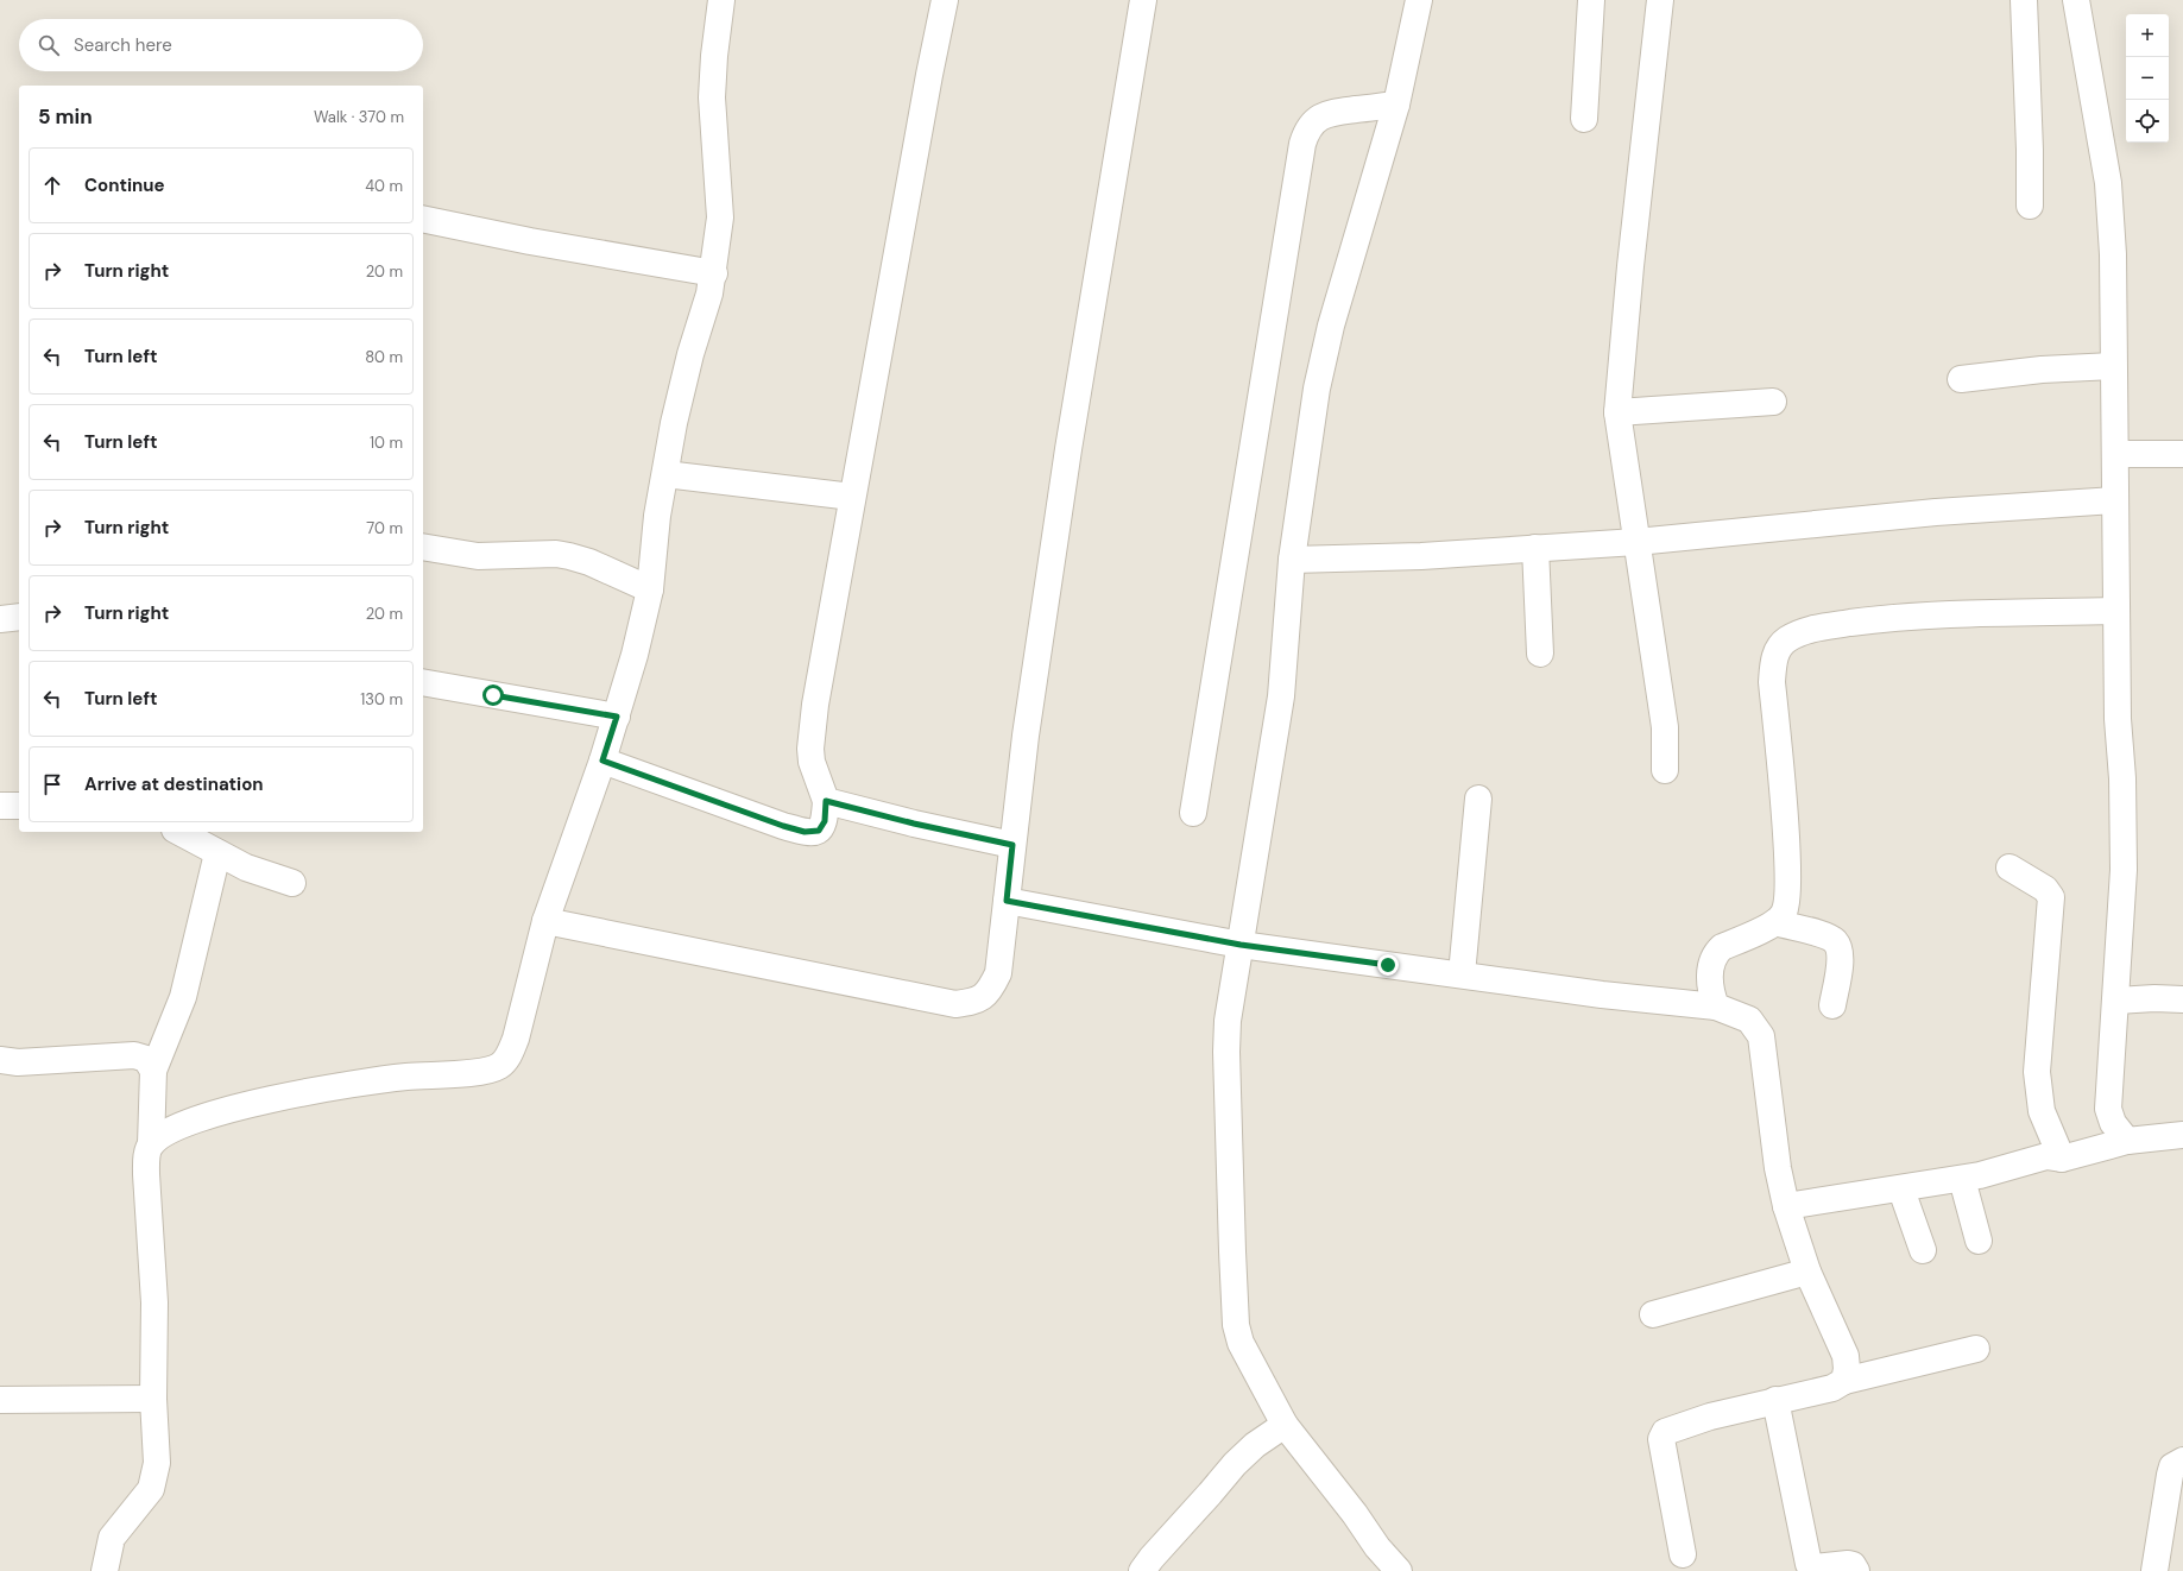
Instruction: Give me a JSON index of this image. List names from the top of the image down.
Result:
{
  "page": {
    "map_buttons": ["+", "−"],
    "search": "Search here",
    "heading": ["5 min", "Walk · 370 m"],
    "list": [
      ["Continue", "40 m"],
      ["Turn right", "20 m"],
      ["Turn left", "80 m"],
      ["Turn left", "10 m"],
      ["Turn right", "70 m"],
      ["Turn right", "20 m"],
      ["Turn left", "130 m"],
      "Arrive at destination"
    ]
  }
}
